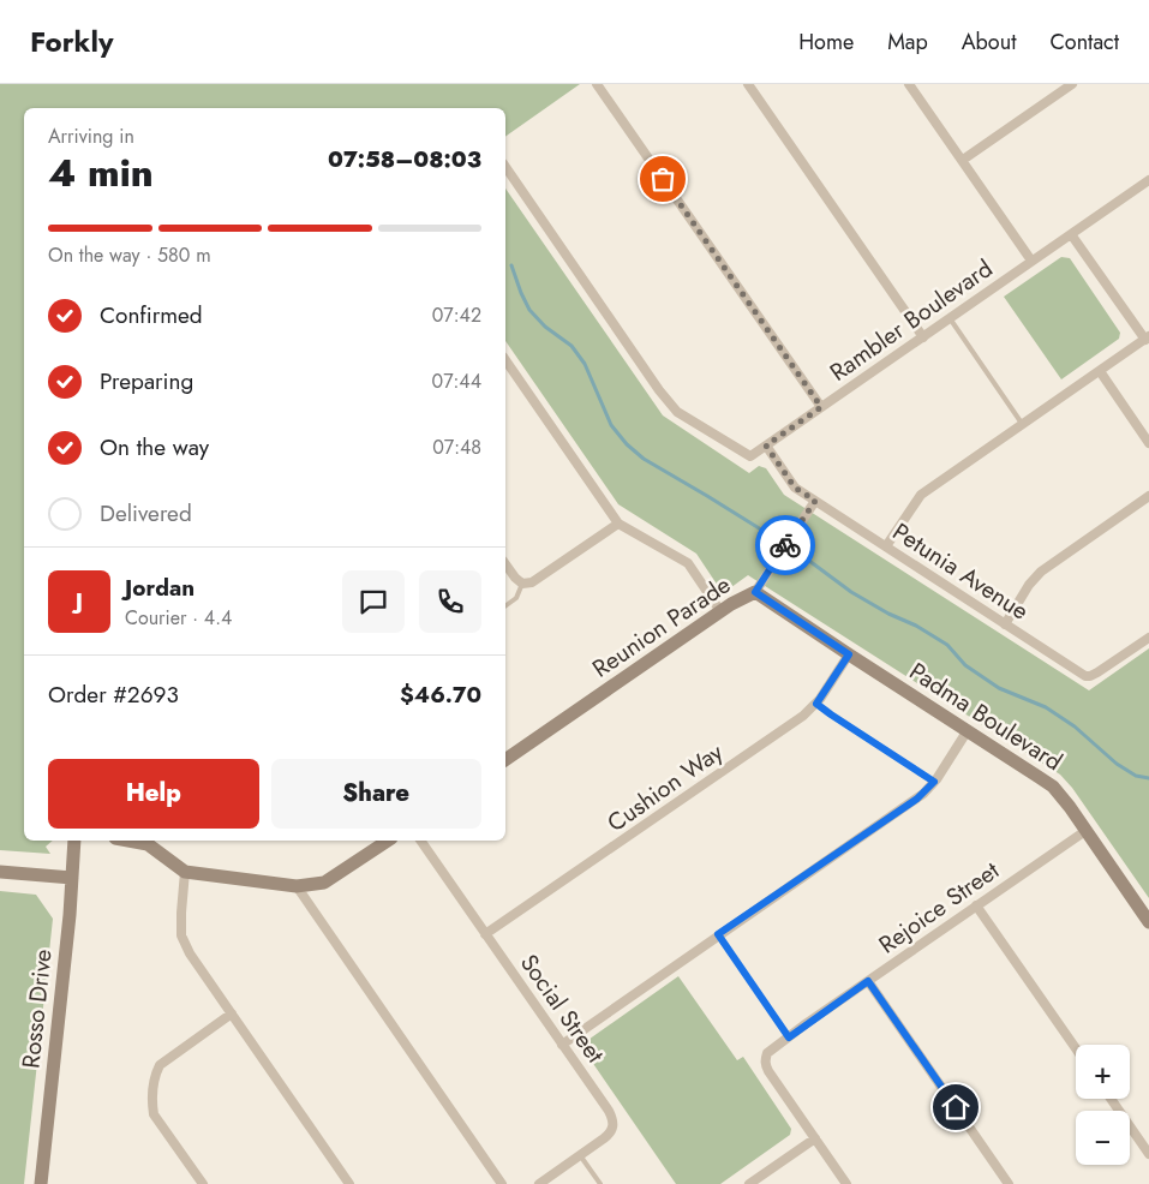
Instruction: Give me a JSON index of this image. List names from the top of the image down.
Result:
{
  "streets": {
    "street": [
      "Rambler Boulevard",
      "Petunia Avenue",
      "Reunion Parade",
      "Padma Boulevard",
      "Cushion Way",
      "Rejoice Street",
      "Rosso Drive",
      "Social Street"
    ]
  },
  "crossings": [
    ["Rambler Boulevard", "Petunia Avenue"],
    ["Petunia Avenue", "Reunion Parade"],
    ["Reunion Parade", "Padma Boulevard"],
    ["Padma Boulevard", "Cushion Way"],
    ["Padma Boulevard", "Rejoice Street"],
    ["Cushion Way", "Social Street"]
  ],
  "page": {
    "header": "Forkly",
    "nav": [
      "Home",
      "Map",
      "About",
      "Contact"
    ],
    "heading": ["4 min", "Arriving in", "07:58–08:03"],
    "panel": [
      "Jordan",
      "Courier · 4.4",
      "Order #2693",
      "$46.70"
    ],
    "bar": "On the way · 580 m",
    "list": [
      ["Confirmed", "07:42"],
      ["Preparing", "07:44"],
      ["On the way", "07:48"],
      "Delivered"
    ],
    "round": "J",
    "buttons": ["Help", "Share"],
    "map_buttons": ["+", "−"]
  }
}
